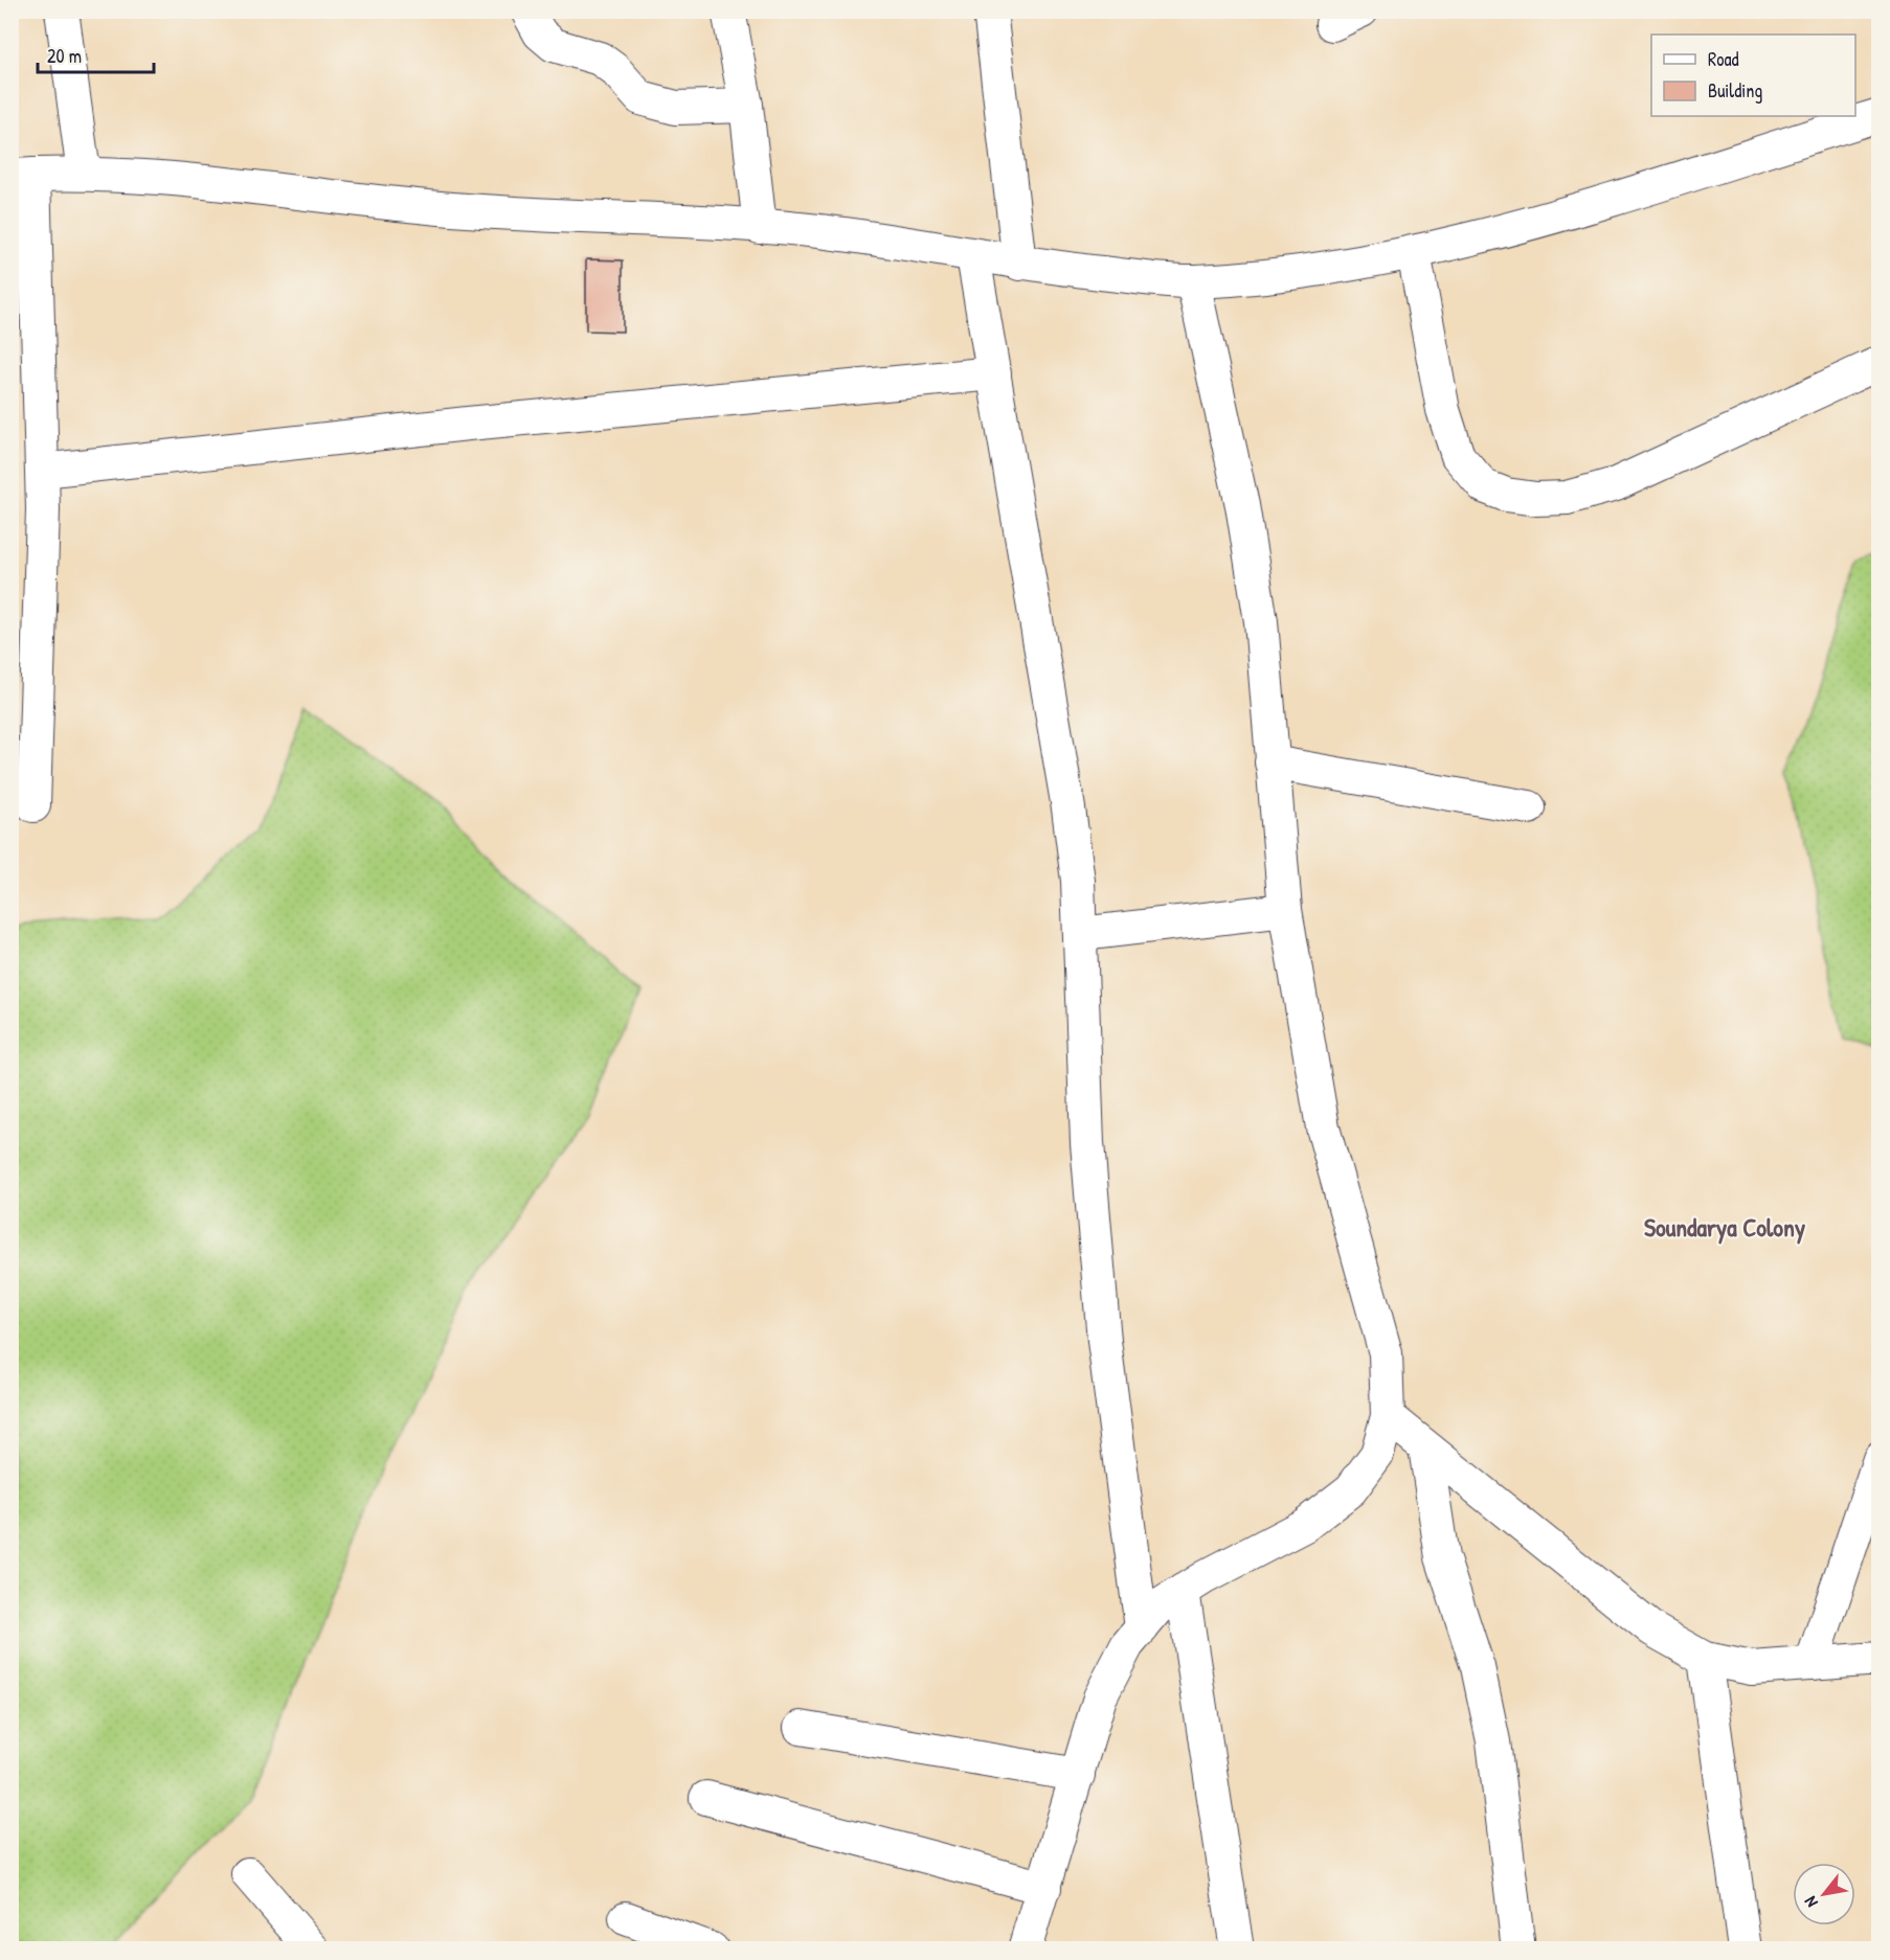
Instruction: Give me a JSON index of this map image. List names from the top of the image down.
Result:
{
  "districts": ["Soundarya Colony"],
  "legend": ["Road", "Building"],
  "scale_bar": "20 m",
  "north": "bottom left"
}
